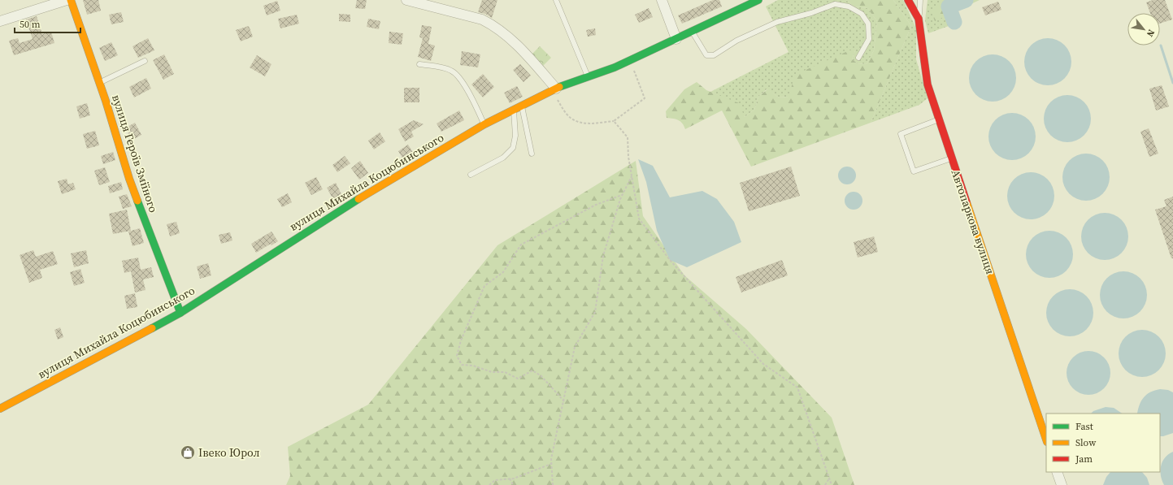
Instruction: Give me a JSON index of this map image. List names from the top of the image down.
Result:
{
  "streets": {
    "street": ["вулиця Героїв Зміїного", "вулиця Михайла Коцюбинського", "Автопаркова вулиця"]
  },
  "crossings": [
    ["вулиця Героїв Зміїного", "вулиця Михайла Коцюбинського"]
  ],
  "places": {
    "shop": ["Івеко Юрол"]
  },
  "legend": ["Fast", "Slow", "Jam"],
  "scale_bar": "50 m",
  "north": "bottom right"
}
